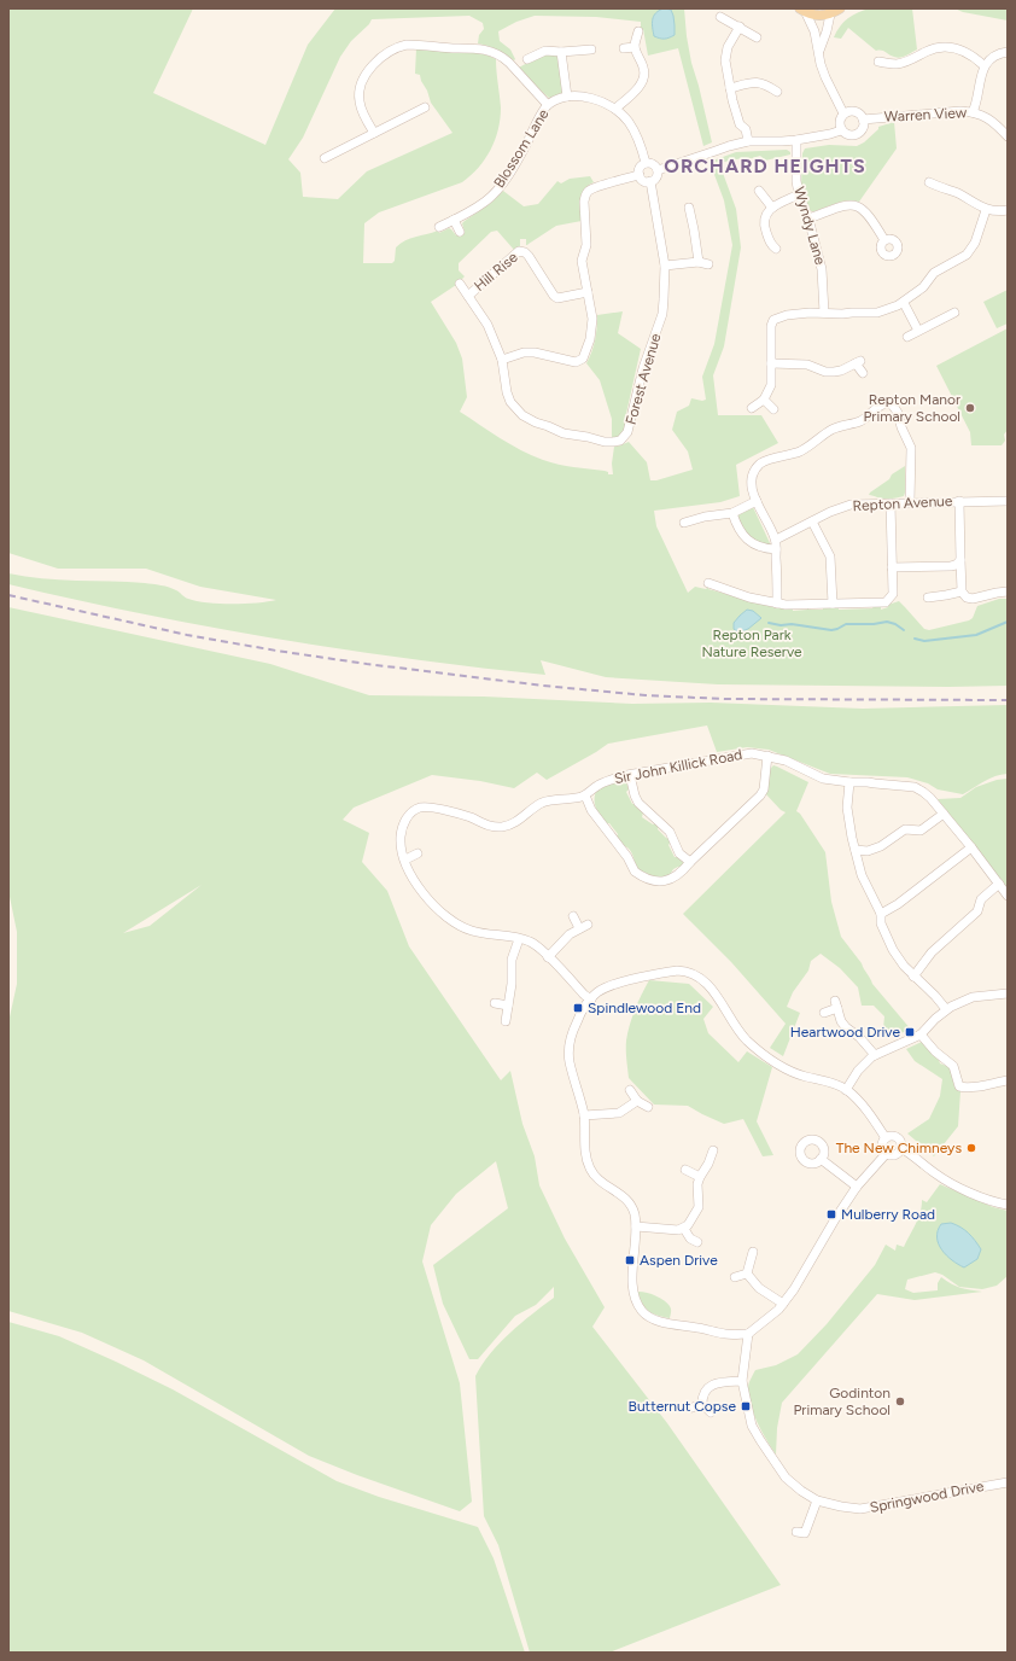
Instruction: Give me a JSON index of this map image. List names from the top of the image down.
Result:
{
  "streets": {
    "street": [
      "Warren View",
      "Blossom Lane",
      "Wyndy Lane",
      "Hill Rise",
      "Forest Avenue",
      "Repton Avenue",
      "Sir John Killick Road",
      "Springwood Drive"
    ]
  },
  "crossings": [
    ["Hill Rise", "Forest Avenue"]
  ],
  "districts": ["ORCHARD HEIGHTS"],
  "parks": ["Repton Park Nature Reserve"],
  "places": {
    "other": ["Repton Manor Primary School", "The New Chimneys", "Godinton Primary School"],
    "transit": [
      "Spindlewood End",
      "Heartwood Drive",
      "Mulberry Road",
      "Aspen Drive",
      "Butternut Copse"
    ]
  }
}
